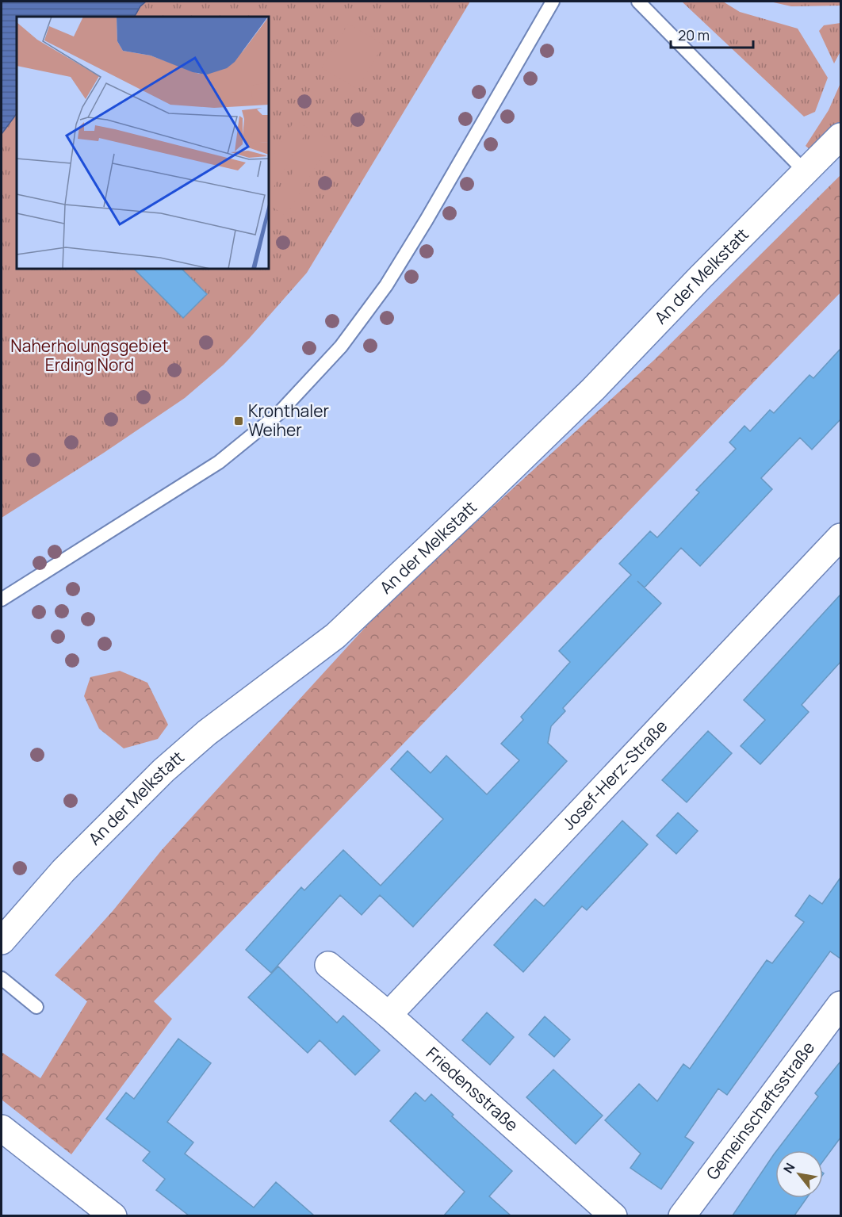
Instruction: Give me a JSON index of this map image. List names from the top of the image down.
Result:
{
  "streets": {
    "street": [
      "An der Melkstatt",
      "Josef-Herz-Straße",
      "Friedensstraße",
      "Gemeinschaftsstraße"
    ]
  },
  "crossings": [
    ["Josef-Herz-Straße", "Friedensstraße"]
  ],
  "parks": ["Naherholungsgebiet Erding Nord"],
  "places": {
    "transit": ["Kronthaler Weiher"]
  },
  "scale_bar": "20 m",
  "north": "top left"
}
